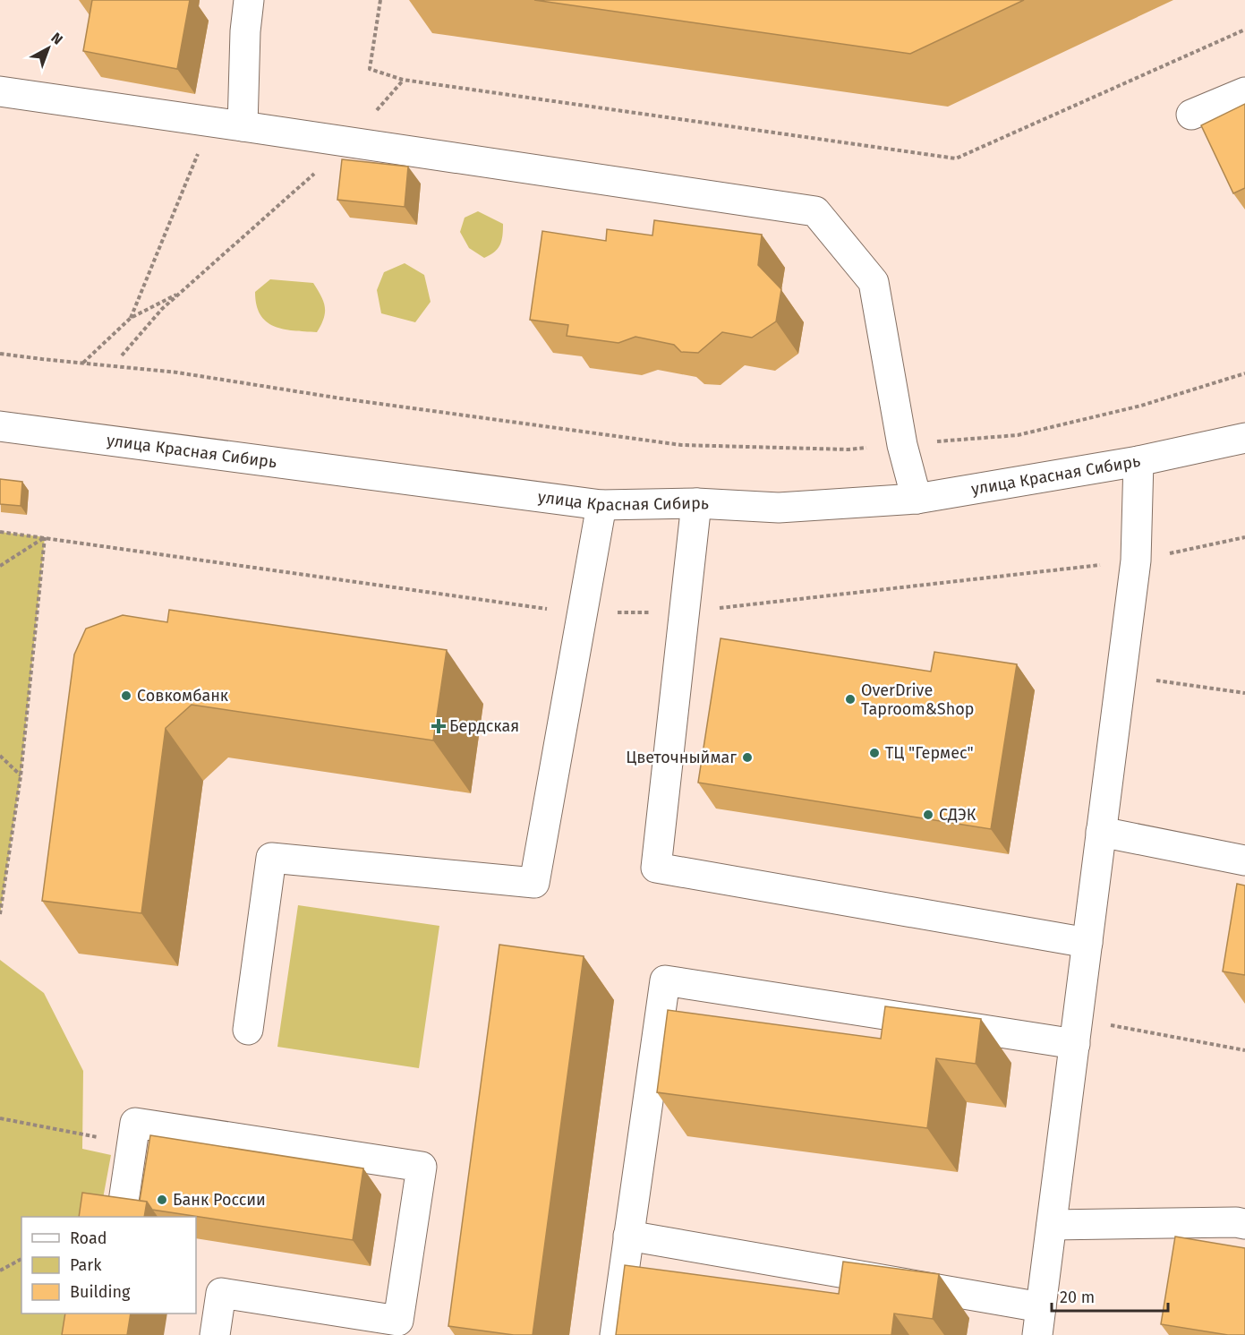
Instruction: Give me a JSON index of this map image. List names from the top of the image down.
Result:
{
  "streets": {
    "street": ["улица Красная Сибирь"]
  },
  "places": {
    "other": [
      "Совкомбанк",
      "OverDrive Taproom&Shop",
      "ТЦ \"Гермес\"",
      "Цветочныймаг",
      "СДЭК",
      "Банк России"
    ],
    "health": ["Бердская"]
  },
  "legend": ["Road", "Park", "Building"],
  "scale_bar": "20 m",
  "north": "top right"
}
